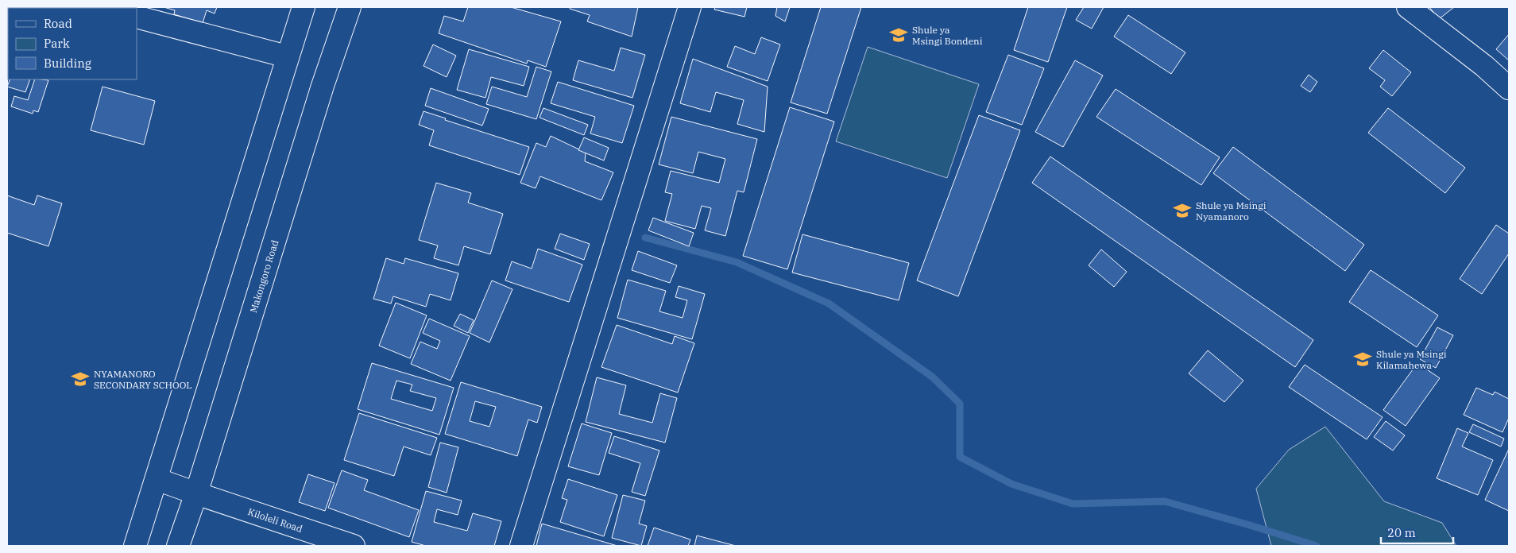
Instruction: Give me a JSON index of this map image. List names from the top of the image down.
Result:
{
  "streets": {
    "main road": ["Makongoro Road", "Kiloleli Road"]
  },
  "crossings": [
    ["Makongoro Road", "Kiloleli Road"]
  ],
  "places": {
    "school or university": [
      "Shule ya Msingi Bondeni",
      "Shule ya Msingi Nyamanoro",
      "Shule ya Msingi Kilamahewa",
      "NYAMANORO SECONDARY SCHOOL"
    ]
  },
  "legend": ["Road", "Park", "Building"],
  "scale_bar": "20 m"
}
